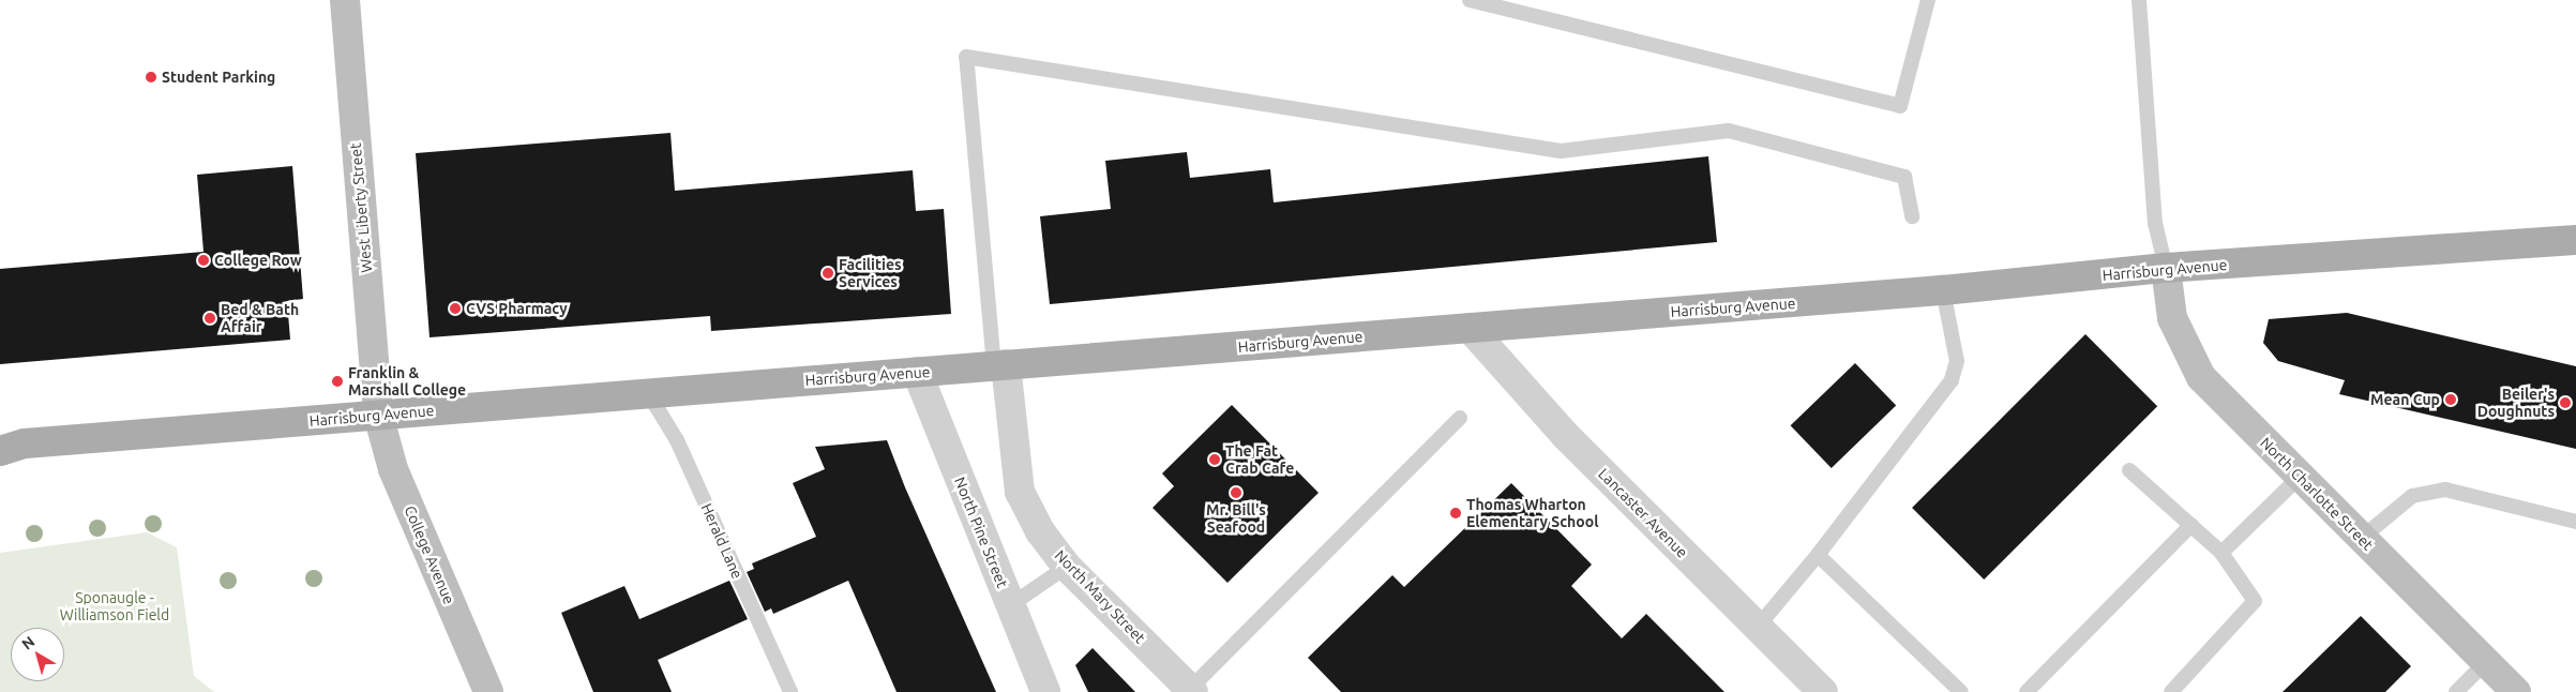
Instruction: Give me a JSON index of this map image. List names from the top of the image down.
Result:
{
  "streets": {
    "main road": [
      "West Liberty Street",
      "Harrisburg Avenue",
      "North Charlotte Street",
      "College Avenue"
    ],
    "street": ["Lancaster Avenue", "North Pine Street", "North Mary Street"],
    "lane": ["Herald Lane"]
  },
  "crossings": [
    ["West Liberty Street", "Harrisburg Avenue"],
    ["West Liberty Street", "College Avenue"],
    ["Harrisburg Avenue", "North Charlotte Street"],
    ["Harrisburg Avenue", "Lancaster Avenue"],
    ["Harrisburg Avenue", "North Pine Street"],
    ["Harrisburg Avenue", "Herald Lane"],
    ["Harrisburg Avenue", "College Avenue"],
    ["Harrisburg Avenue", "North Mary Street"]
  ],
  "parks": ["Sponaugle - Williamson Field"],
  "places": [
    "Student Parking",
    "College Row",
    "Facilities Services",
    "CVS Pharmacy",
    "Bed & Bath Affair",
    "Franklin & Marshall College",
    "Mean Cup",
    "Beiler's Doughnuts",
    "The Fat Crab Cafe",
    "Mr. Bill's Seafood",
    "Thomas Wharton Elementary School"
  ],
  "north": "top left"
}
